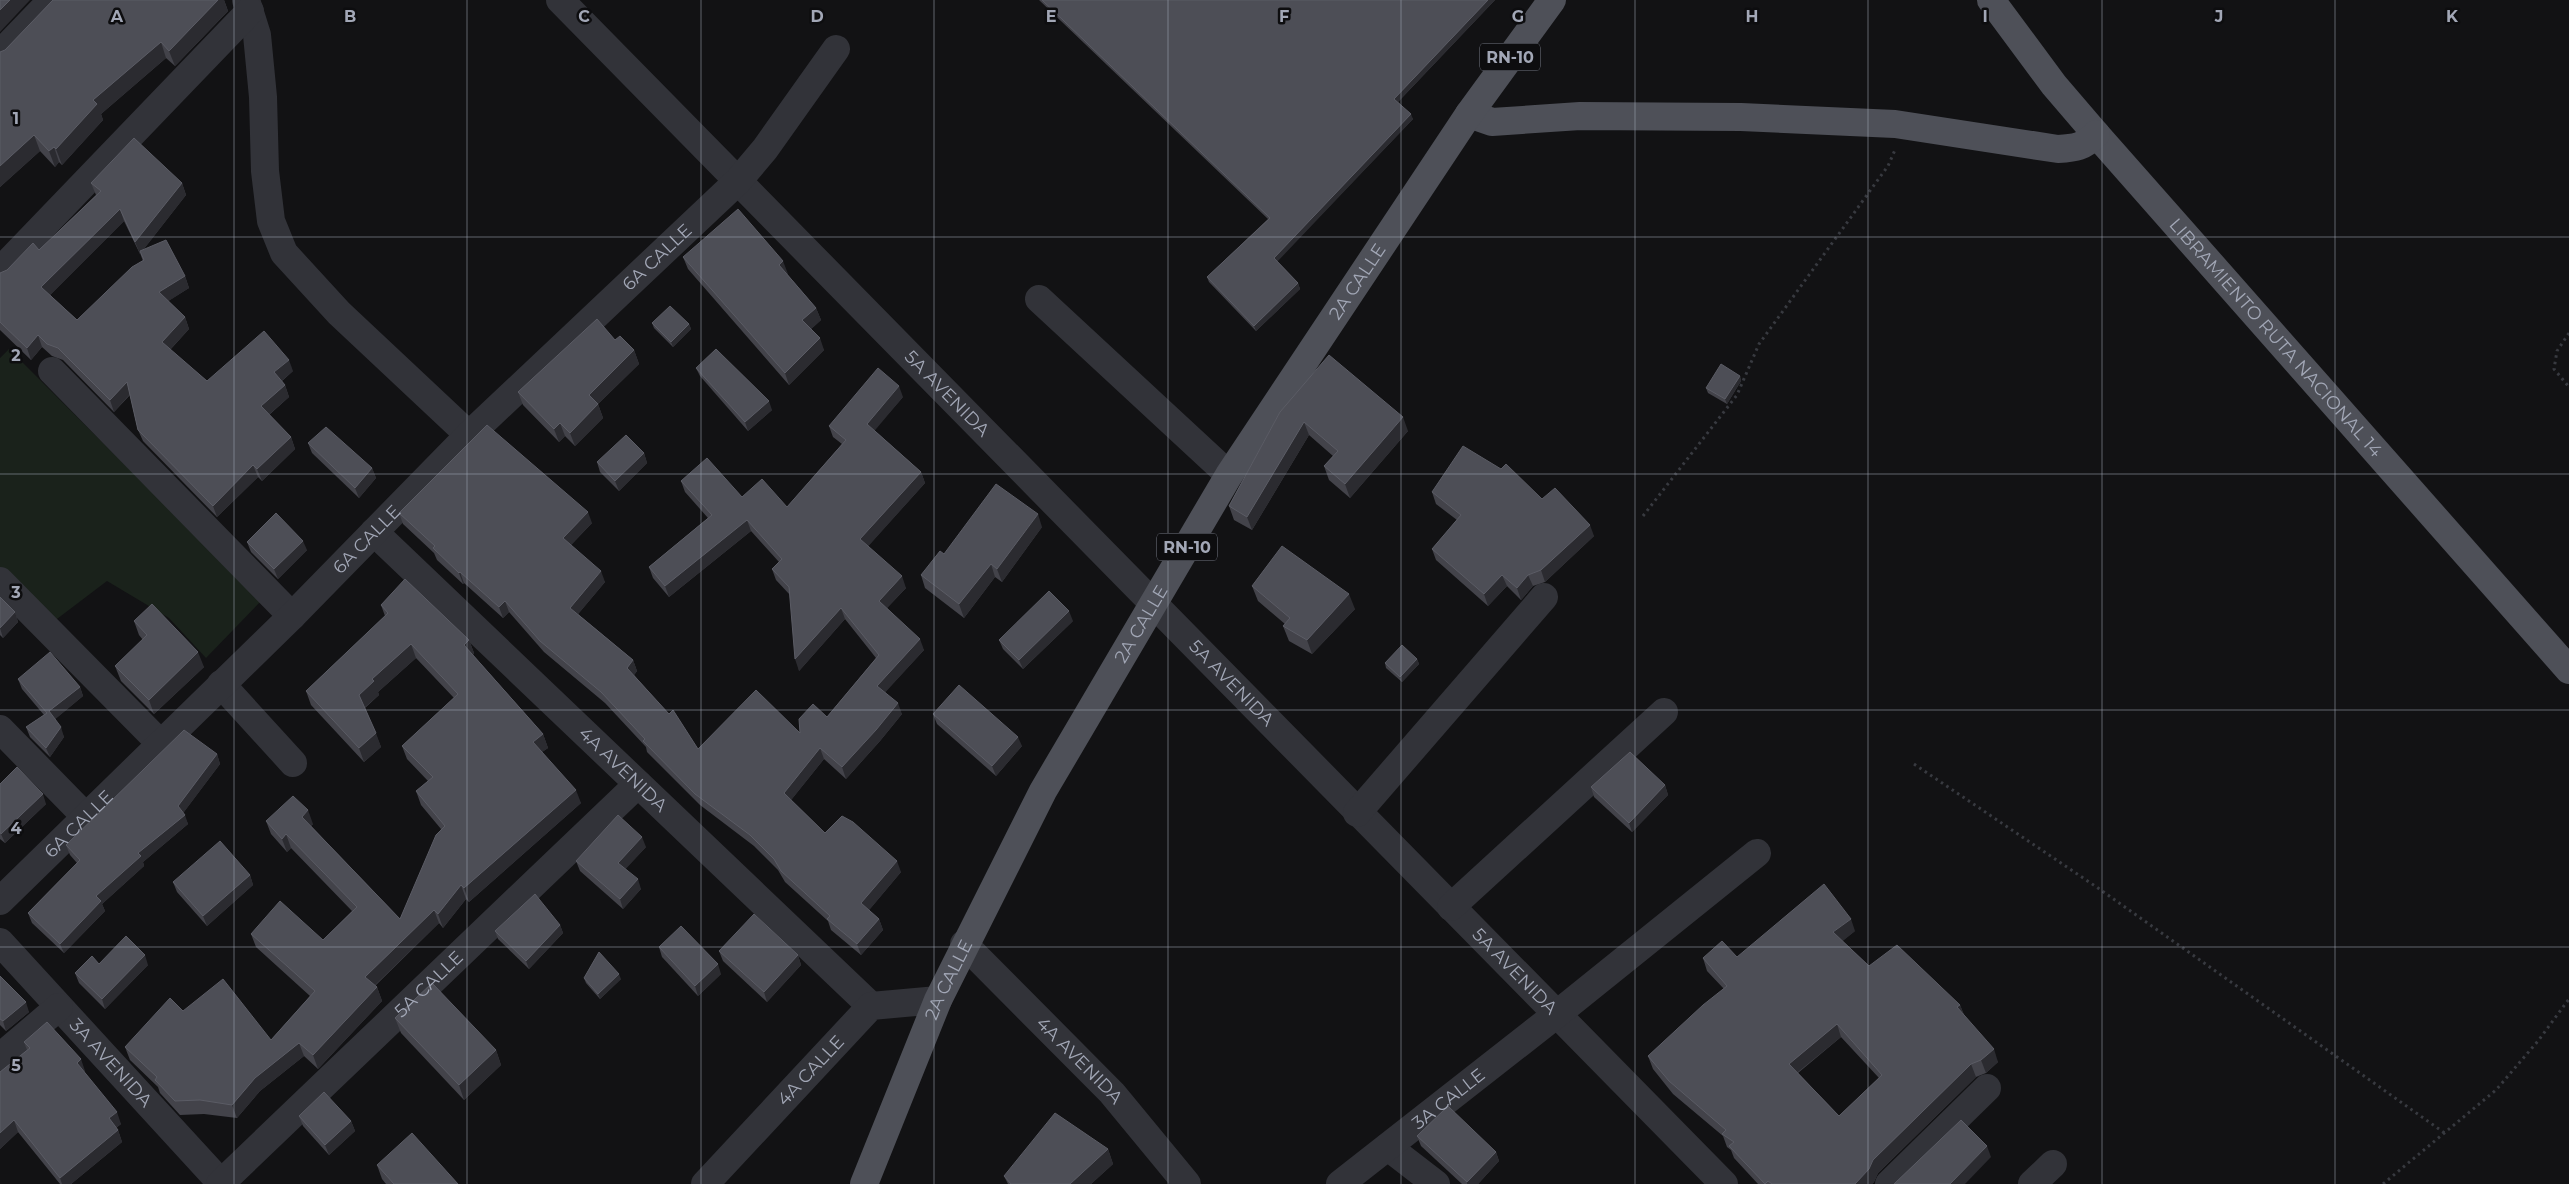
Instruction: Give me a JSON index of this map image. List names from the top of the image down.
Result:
{
  "streets": {
    "main road": ["RN-10", "2A CALLE", "LIBRAMIENTO RUTA NACIONAL 14"],
    "street": [
      "6A CALLE",
      "5A AVENIDA",
      "4A AVENIDA",
      "5A CALLE",
      "3A AVENIDA",
      "4A CALLE",
      "3A CALLE"
    ]
  },
  "crossings": [
    ["6A CALLE", "5A AVENIDA"],
    ["6A CALLE", "4A AVENIDA"],
    ["2A CALLE", "5A AVENIDA"],
    ["2A CALLE", "4A AVENIDA"],
    ["5A AVENIDA", "3A CALLE"],
    ["4A AVENIDA", "5A CALLE"],
    ["4A AVENIDA", "4A CALLE"],
    ["5A CALLE", "3A AVENIDA"]
  ],
  "grid": {
    "columns": [
      "A",
      "B",
      "C",
      "D",
      "E",
      "F",
      "G",
      "H",
      "I",
      "J",
      "K"
    ],
    "rows": [
      "1",
      "2",
      "3",
      "4",
      "5"
    ]
  }
}
